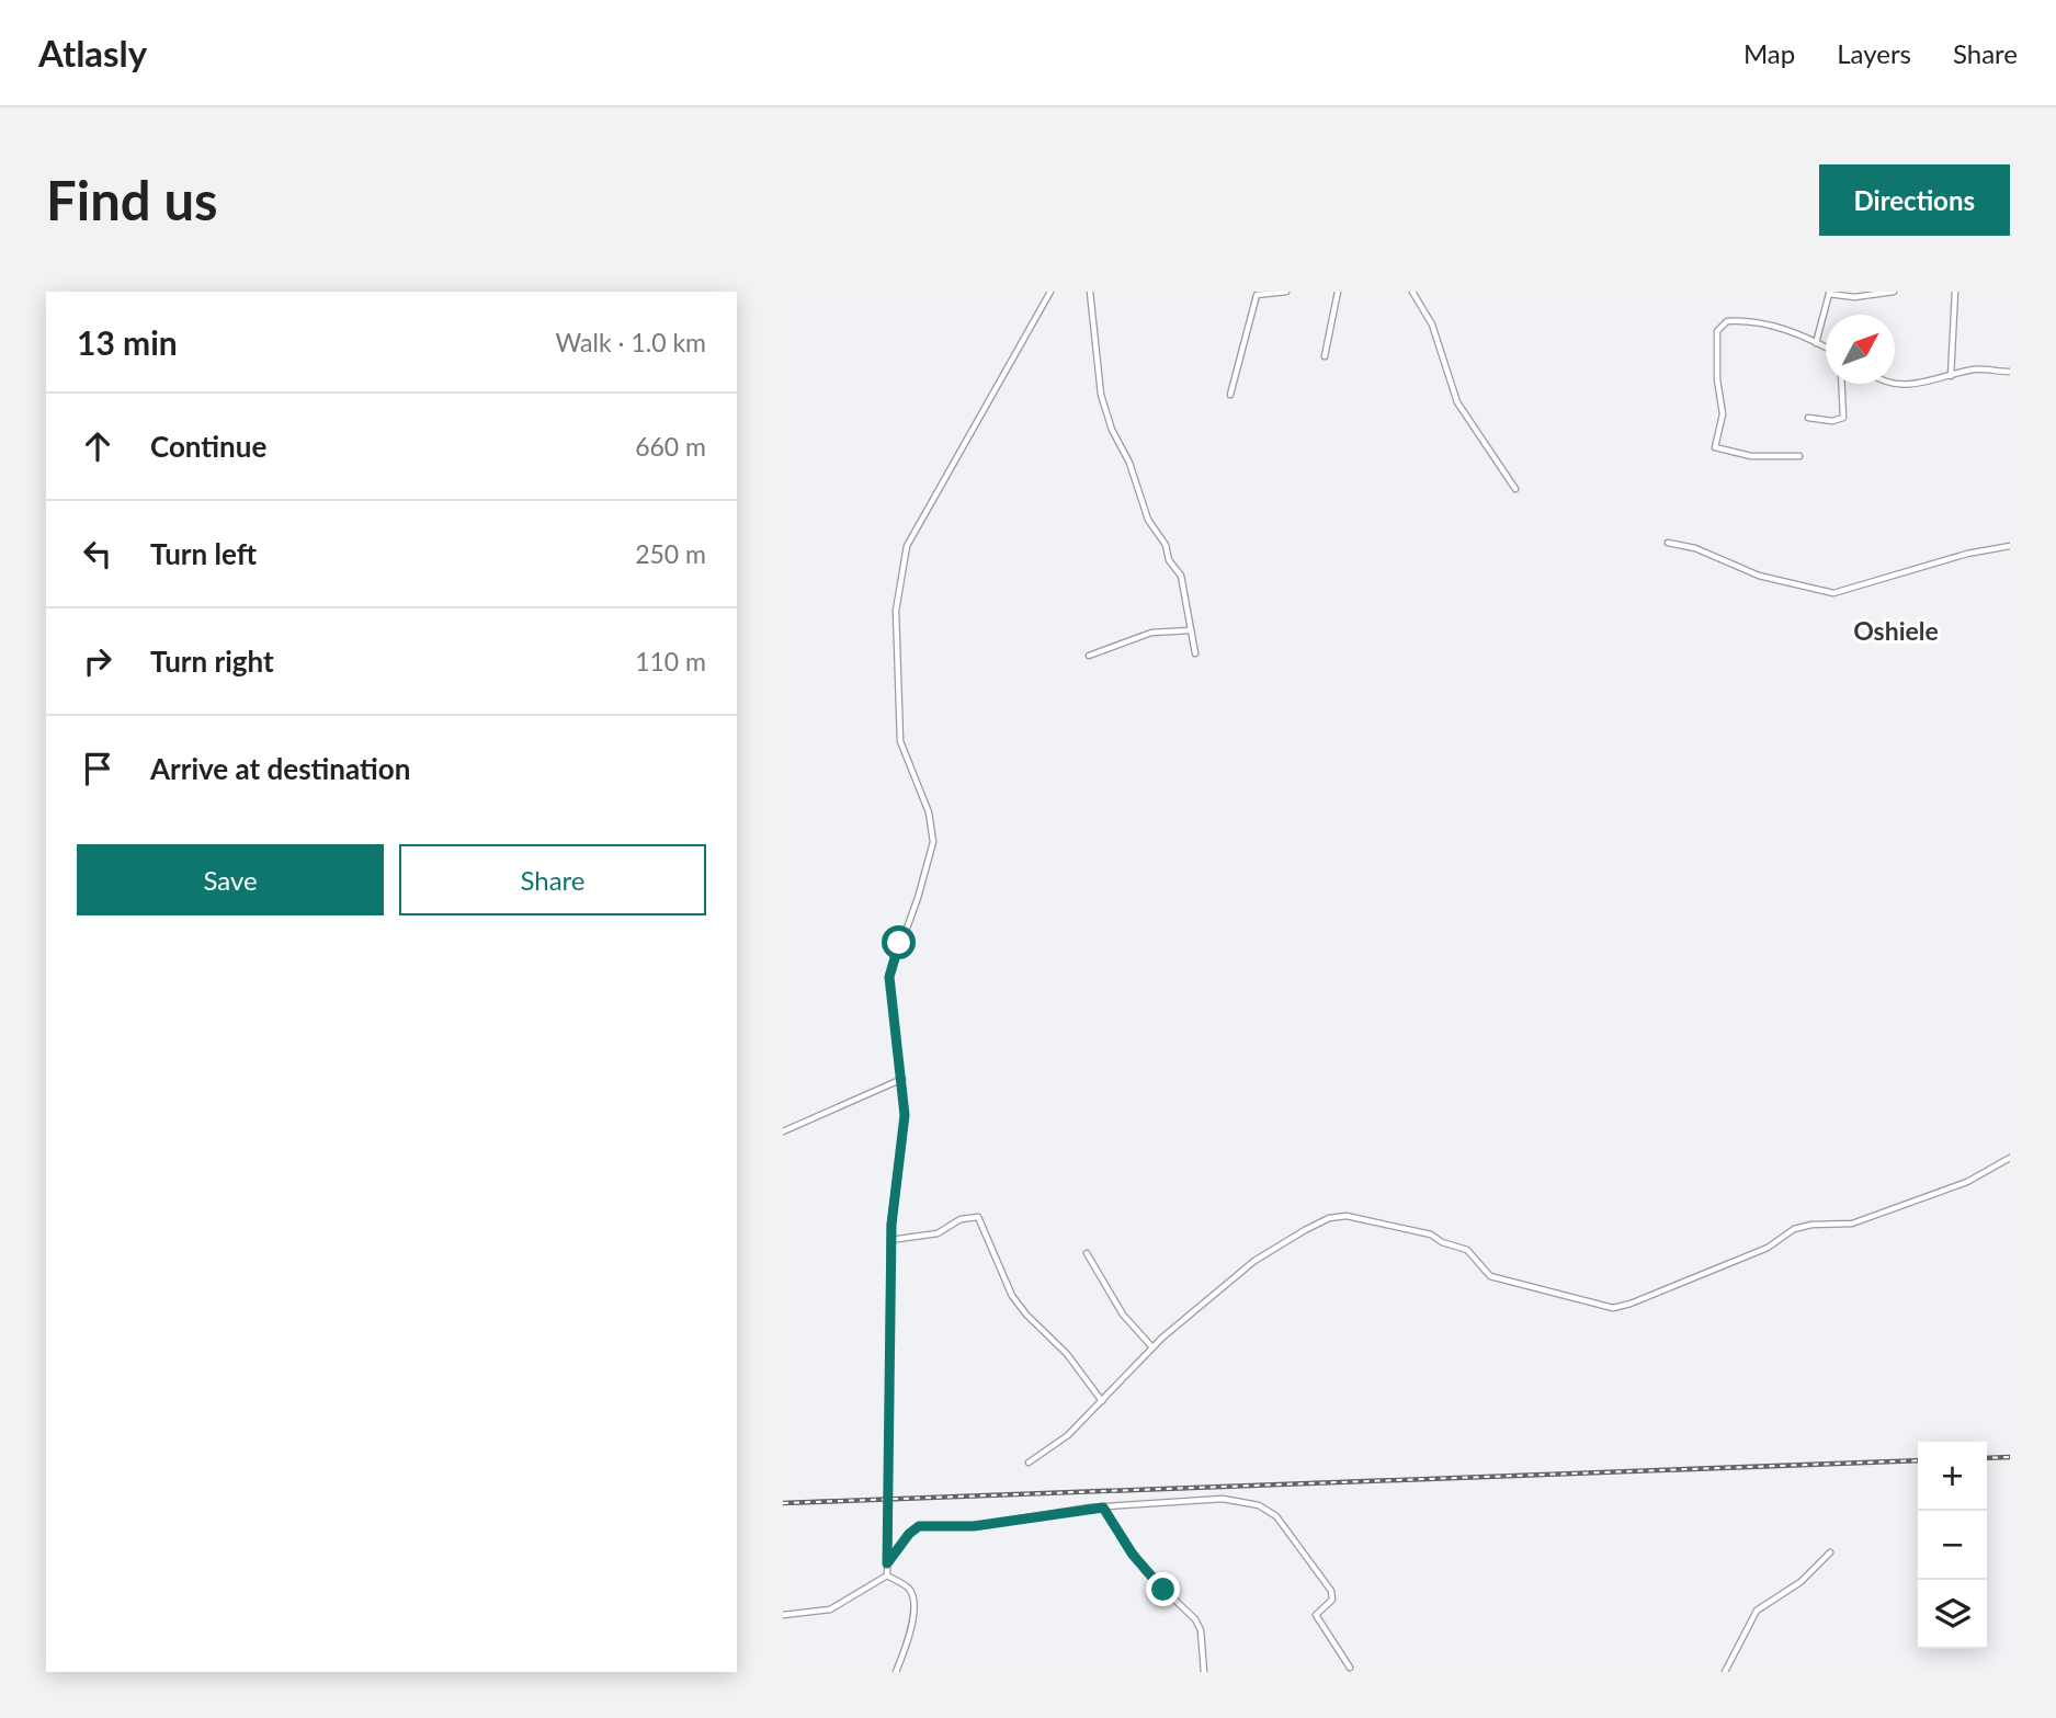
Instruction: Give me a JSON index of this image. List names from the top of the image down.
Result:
{
  "districts": ["Oshiele"],
  "north": "top right",
  "page": {
    "header": "Atlasly",
    "nav": ["Map", "Layers", "Share"],
    "buttons": [
      "Directions",
      ["Save", "Share"]
    ],
    "title": "Find us",
    "heading": ["13 min", "Walk · 1.0 km"],
    "list": [
      ["Continue", "660 m"],
      ["Turn left", "250 m"],
      ["Turn right", "110 m"],
      "Arrive at destination"
    ],
    "map_buttons": ["+", "−"]
  }
}
